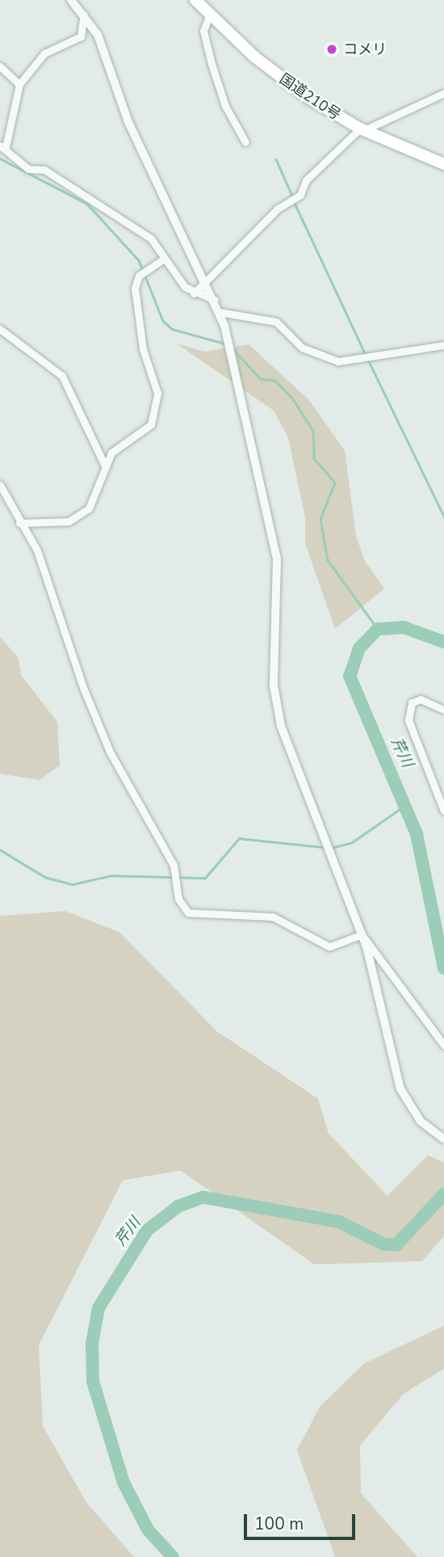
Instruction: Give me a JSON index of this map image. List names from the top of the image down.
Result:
{
  "streets": {
    "highway": ["国道210号"]
  },
  "water": ["芹川"],
  "places": ["コメリ"],
  "scale_bar": "100 m"
}
